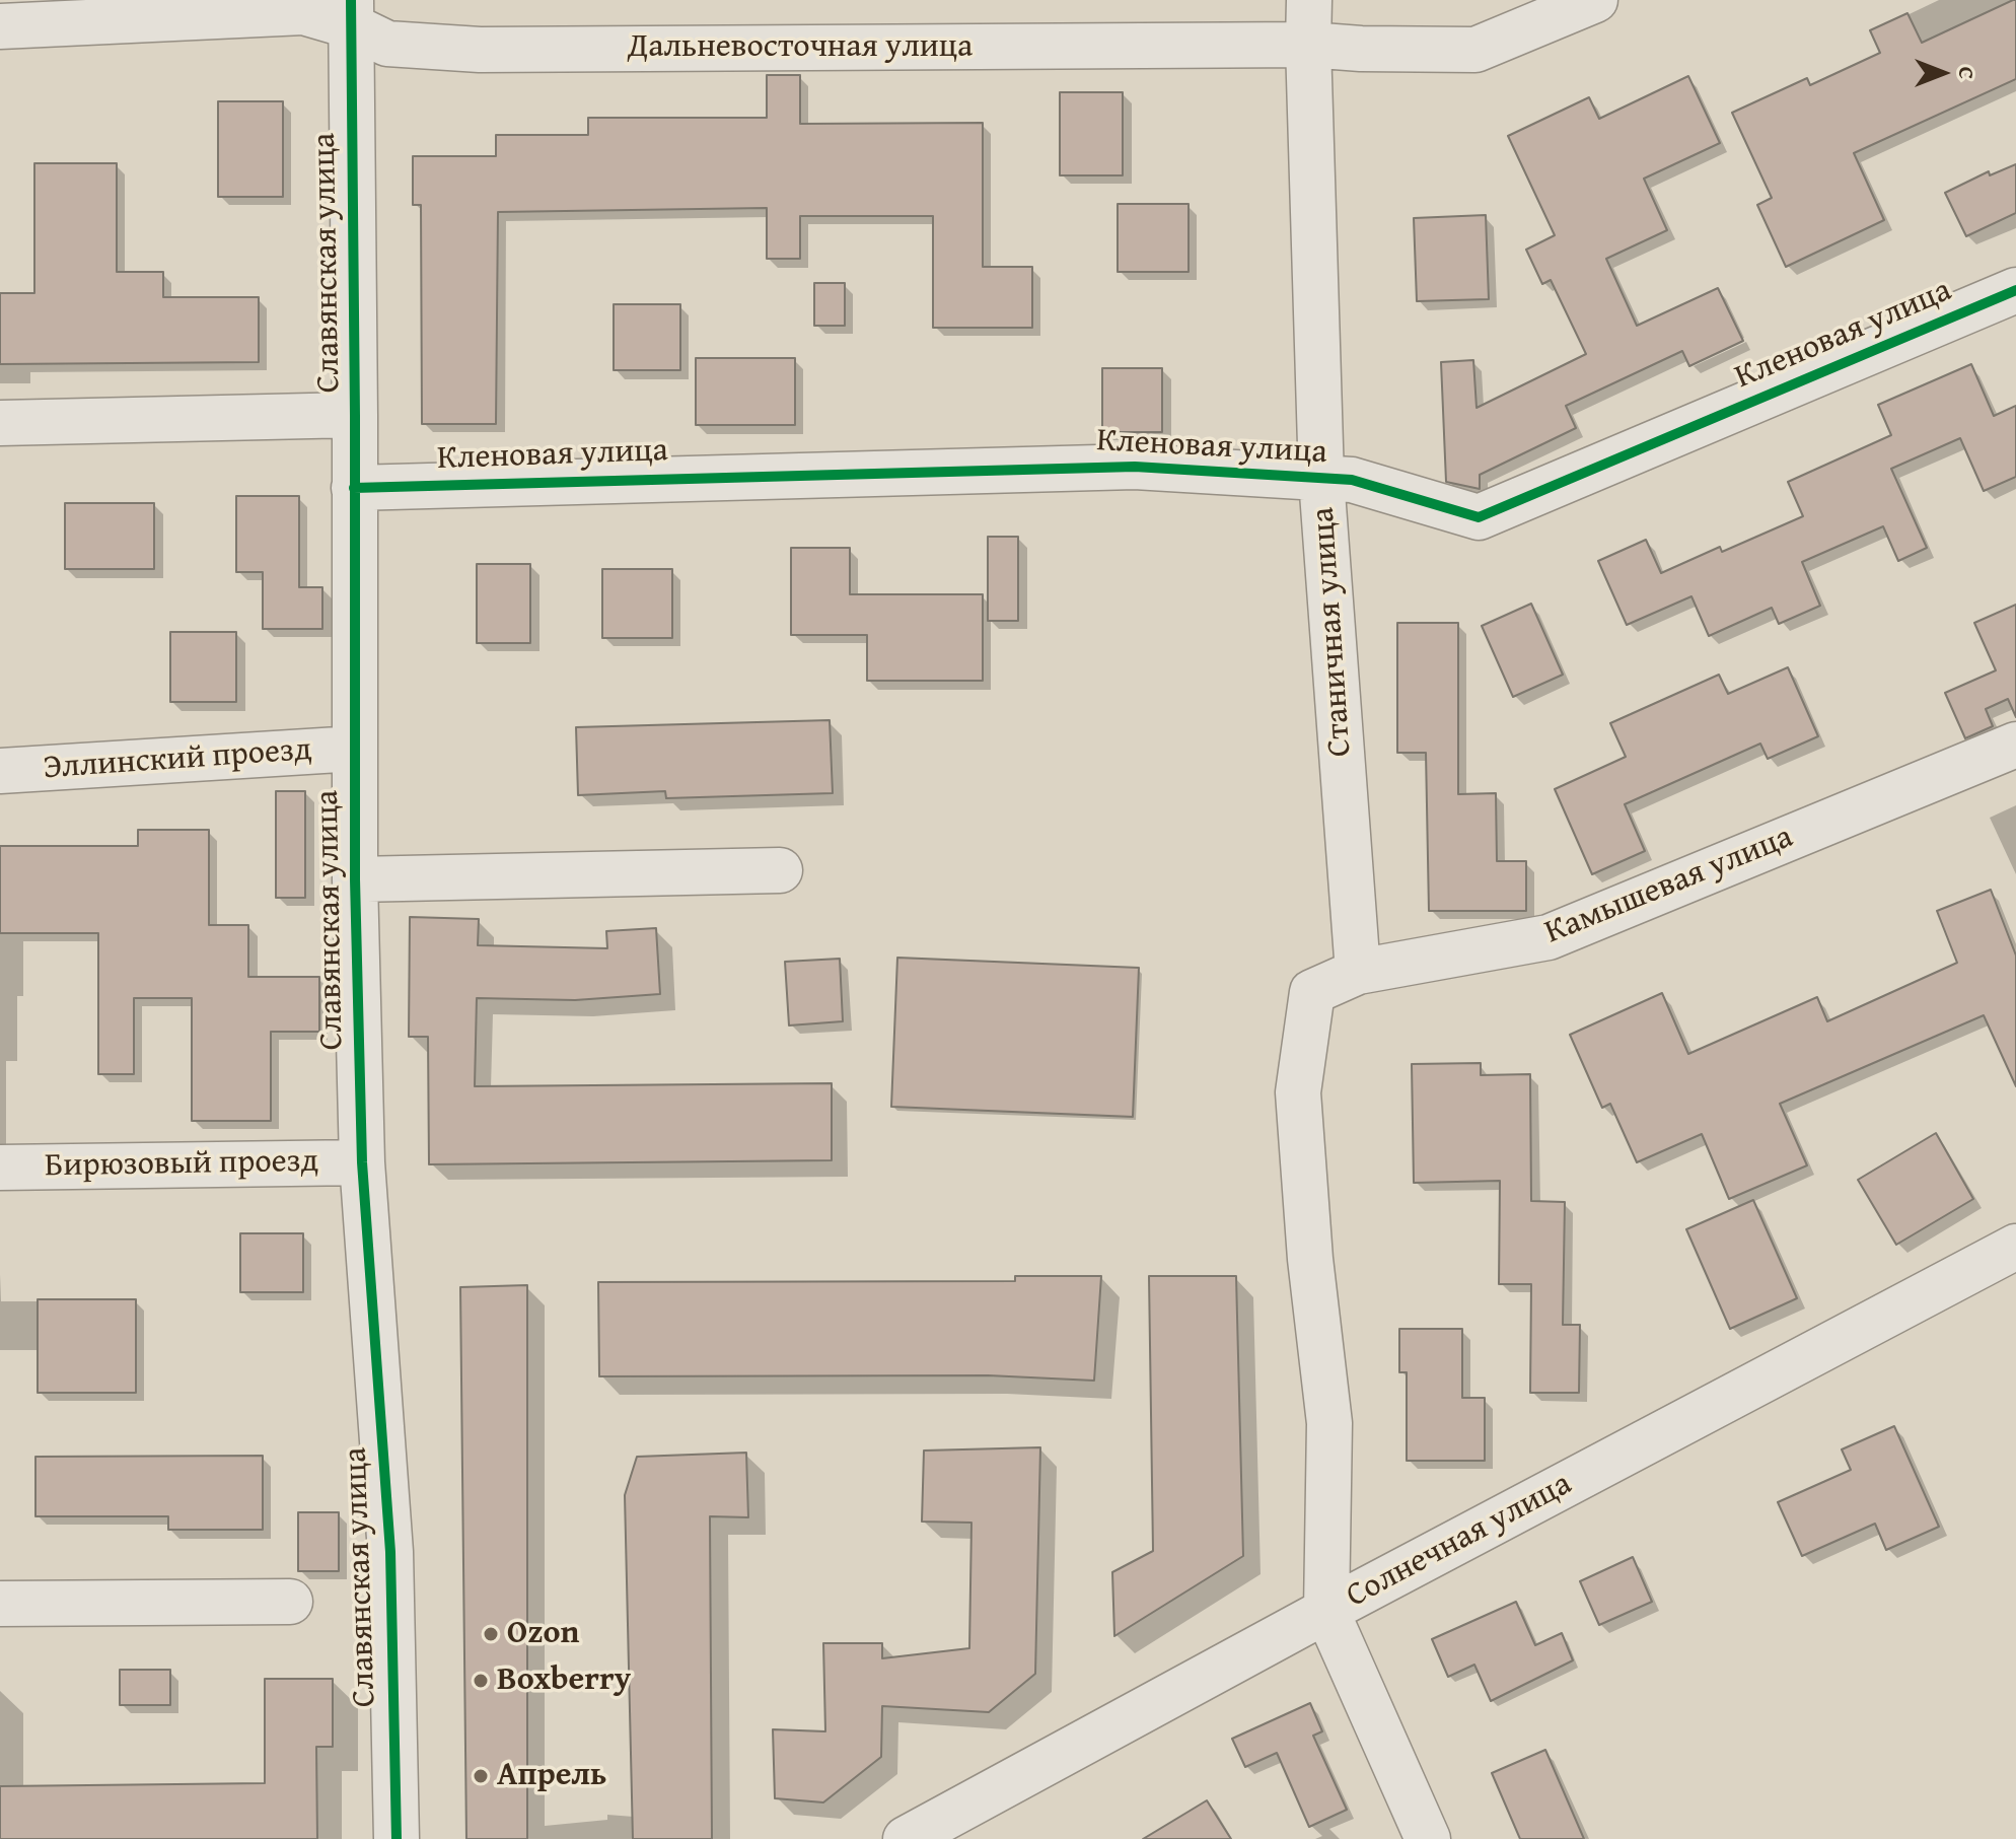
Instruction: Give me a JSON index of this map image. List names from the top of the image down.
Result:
{
  "streets": {
    "street": [
      "Дальневосточная улица",
      "Славянская улица",
      "Кленовая улица",
      "Станичная улица",
      "Эллинский проезд",
      "Камышевая улица",
      "Бирюзовый проезд",
      "Солнечная улица"
    ]
  },
  "crossings": [
    ["Дальневосточная улица", "Славянская улица"],
    ["Дальневосточная улица", "Станичная улица"],
    ["Славянская улица", "Кленовая улица"],
    ["Славянская улица", "Эллинский проезд"],
    ["Славянская улица", "Бирюзовый проезд"],
    ["Кленовая улица", "Станичная улица"],
    ["Станичная улица", "Камышевая улица"],
    ["Камышевая улица", "Солнечная улица"]
  ],
  "places": ["Ozon", "Boxberry", "Апрель"],
  "north": "right"
}
